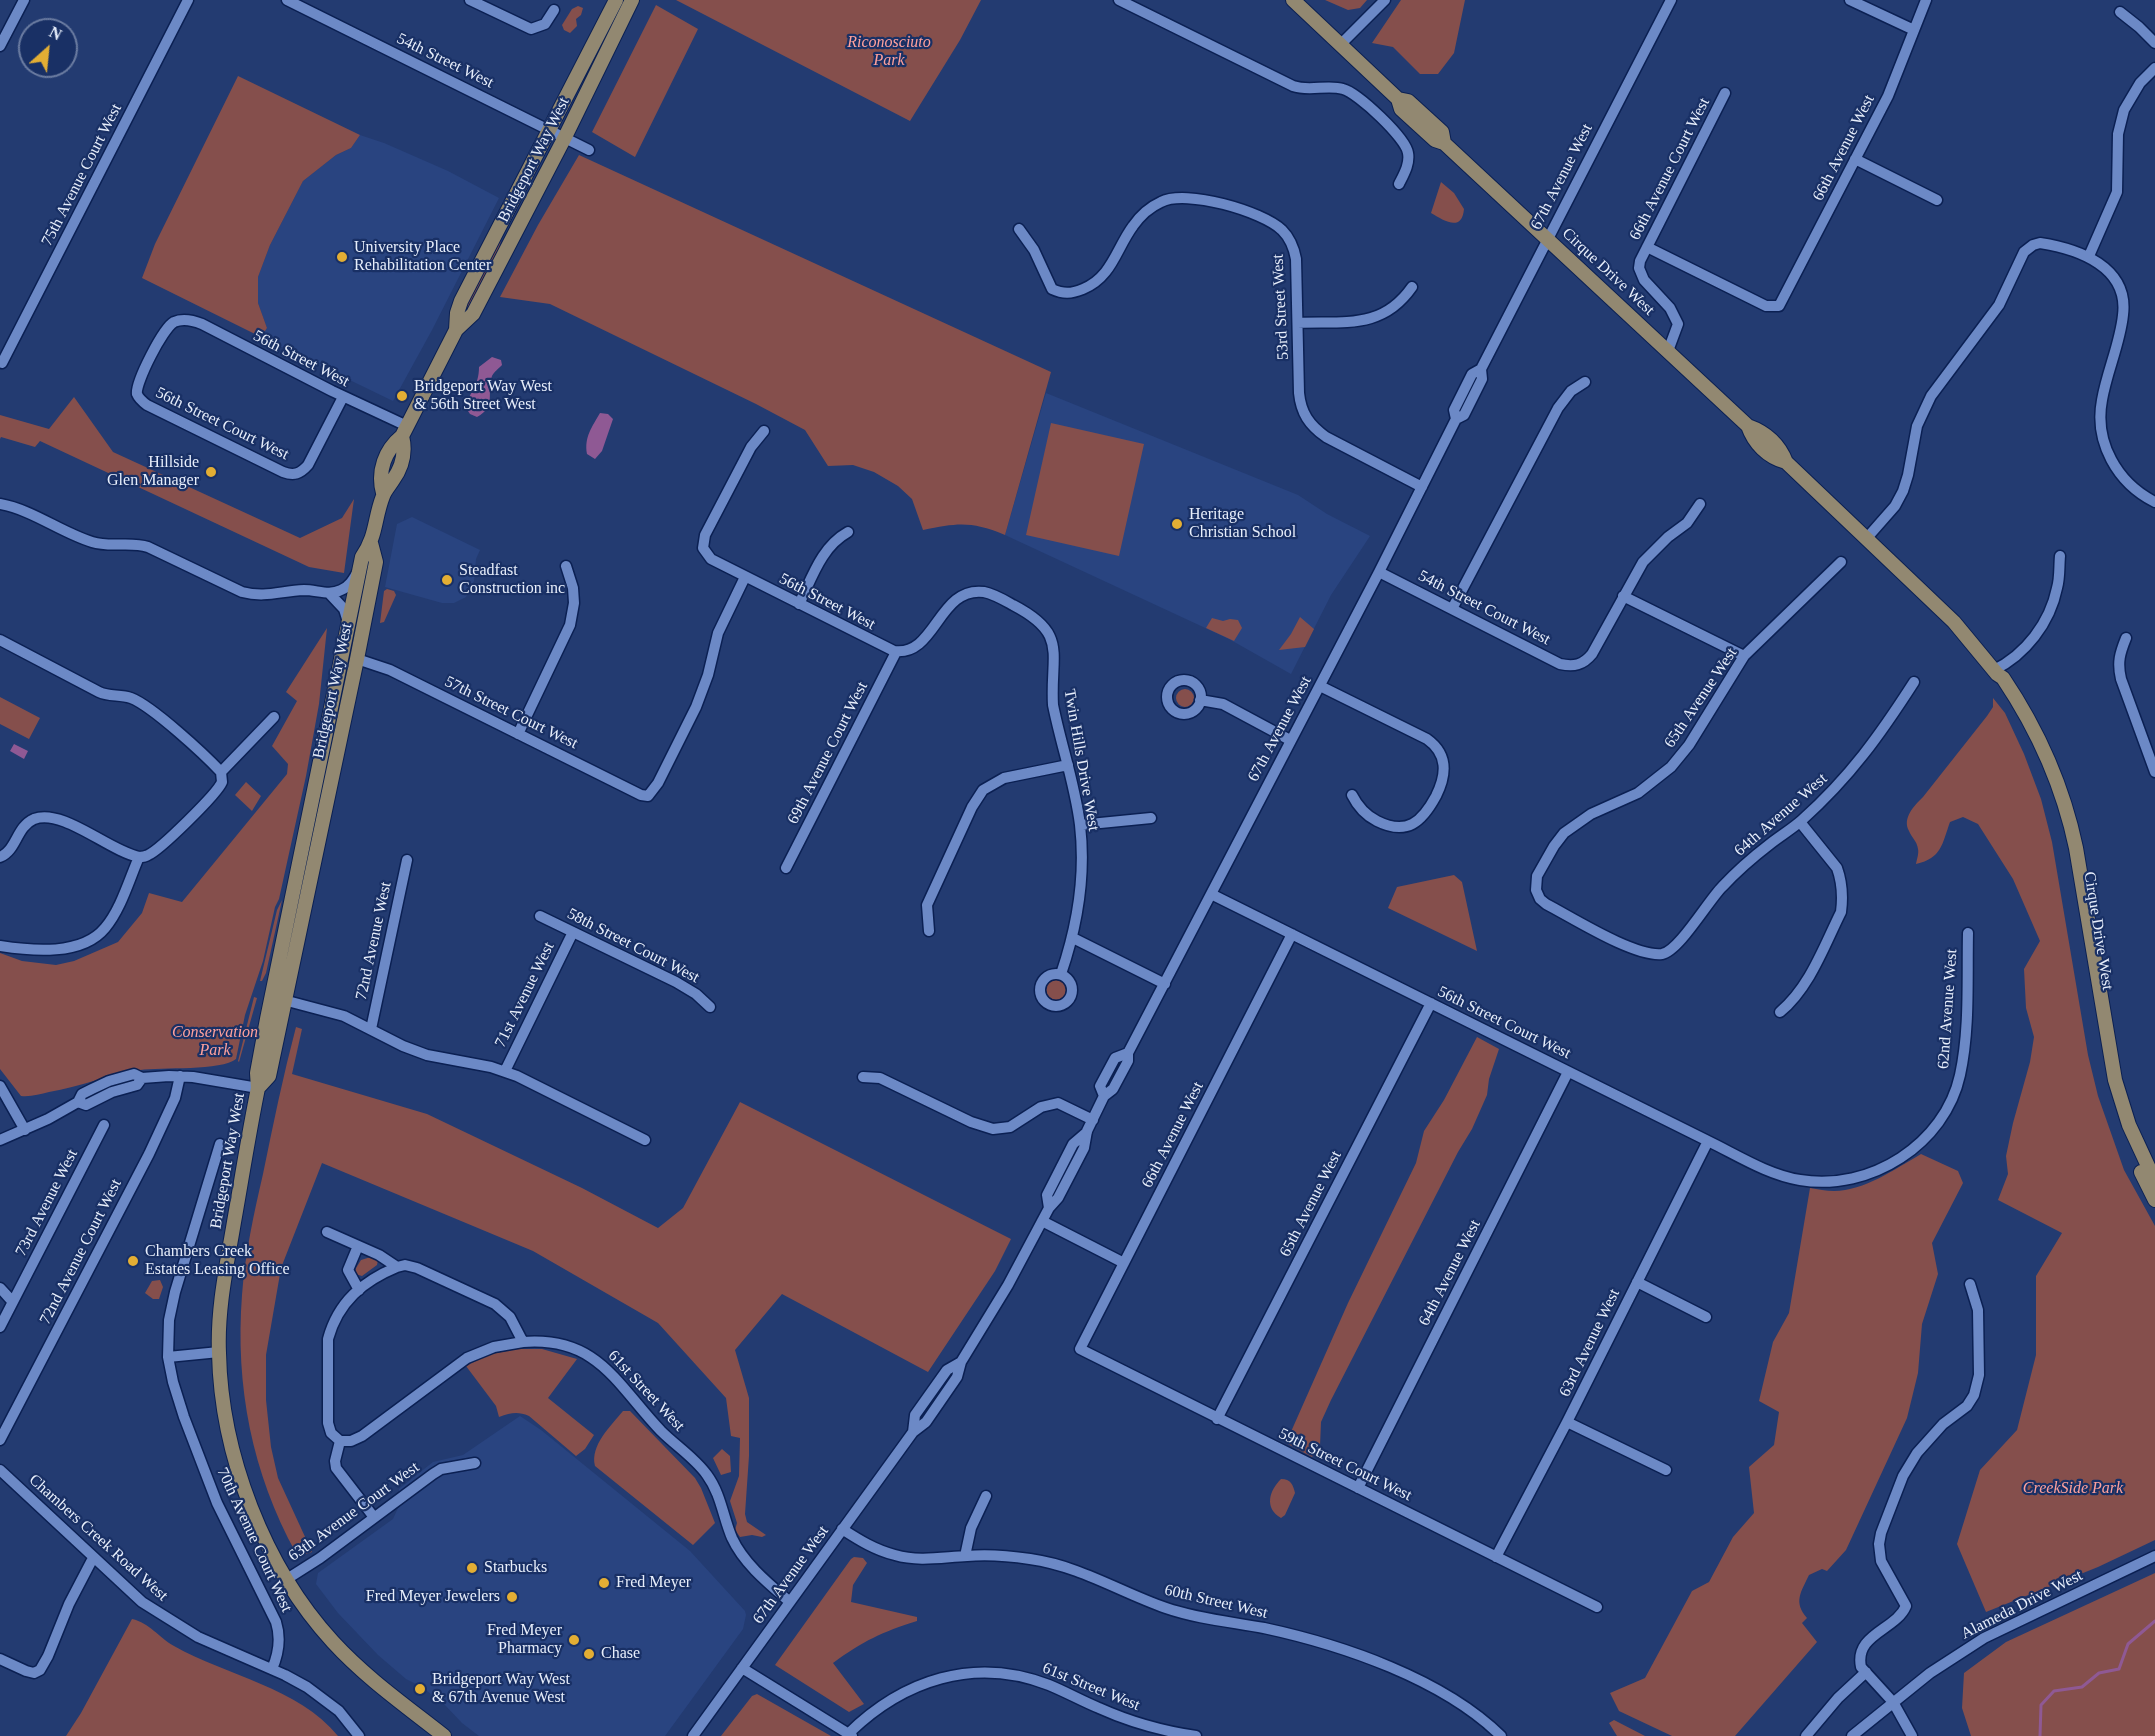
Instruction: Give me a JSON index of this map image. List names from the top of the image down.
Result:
{
  "streets": {
    "main road": ["Bridgeport Way West", "Cirque Drive West"],
    "street": [
      "54th Street West",
      "66th Avenue West",
      "66th Avenue Court West",
      "75th Avenue Court West",
      "67th Avenue West",
      "53rd Street West",
      "56th Street West",
      "56th Street Court West",
      "54th Street Court West",
      "65th Avenue West",
      "57th Street Court West",
      "69th Avenue Court West",
      "Twin Hills Drive West",
      "64th Avenue West",
      "72nd Avenue West",
      "58th Street Court West",
      "71st Avenue West",
      "62nd Avenue West",
      "73rd Avenue West",
      "72nd Avenue Court West",
      "63rd Avenue West",
      "61st Street West",
      "59th Street Court West",
      "63th Avenue Court West",
      "Chambers Creek Road West",
      "70th Avenue Court West",
      "60th Street West",
      "Alameda Drive West"
    ]
  },
  "crossings": [
    ["54th Street West", "Bridgeport Way West"],
    ["66th Avenue West", "66th Avenue Court West"],
    ["66th Avenue West", "56th Street Court West"],
    ["66th Avenue West", "59th Street Court West"],
    ["Bridgeport Way West", "56th Street West"],
    ["Bridgeport Way West", "57th Street Court West"],
    ["Bridgeport Way West", "63th Avenue Court West"],
    ["66th Avenue Court West", "Cirque Drive West"],
    ["67th Avenue West", "Cirque Drive West"],
    ["67th Avenue West", "53rd Street West"],
    ["67th Avenue West", "56th Street Court West"],
    ["67th Avenue West", "54th Street Court West"],
    ["67th Avenue West", "61st Street West"],
    ["67th Avenue West", "60th Street West"],
    ["56th Street West", "56th Street Court West"],
    ["56th Street West", "57th Street Court West"],
    ["56th Street West", "69th Avenue Court West"],
    ["56th Street West", "Twin Hills Drive West"],
    ["56th Street Court West", "65th Avenue West"],
    ["56th Street Court West", "64th Avenue West"],
    ["56th Street Court West", "62nd Avenue West"],
    ["56th Street Court West", "63rd Avenue West"],
    ["65th Avenue West", "64th Avenue West"],
    ["65th Avenue West", "59th Street Court West"],
    ["69th Avenue Court West", "Twin Hills Drive West"],
    ["64th Avenue West", "59th Street Court West"],
    ["58th Street Court West", "71st Avenue West"],
    ["63rd Avenue West", "59th Street Court West"],
    ["Chambers Creek Road West", "70th Avenue Court West"]
  ],
  "parks": ["Riconosciuto Park", "Conservation Park", "CreekSide Park"],
  "places": [
    "University Place Rehabilitation Center",
    "Bridgeport Way West & 56th Street West",
    "Hillside Glen Manager",
    "Heritage Christian School",
    "Steadfast Construction inc",
    "Chambers Creek Estates Leasing Office",
    "Starbucks",
    "Fred Meyer",
    "Fred Meyer Jewelers",
    "Fred Meyer Pharmacy",
    "Chase",
    "Bridgeport Way West & 67th Avenue West"
  ],
  "north": "top right"
}
